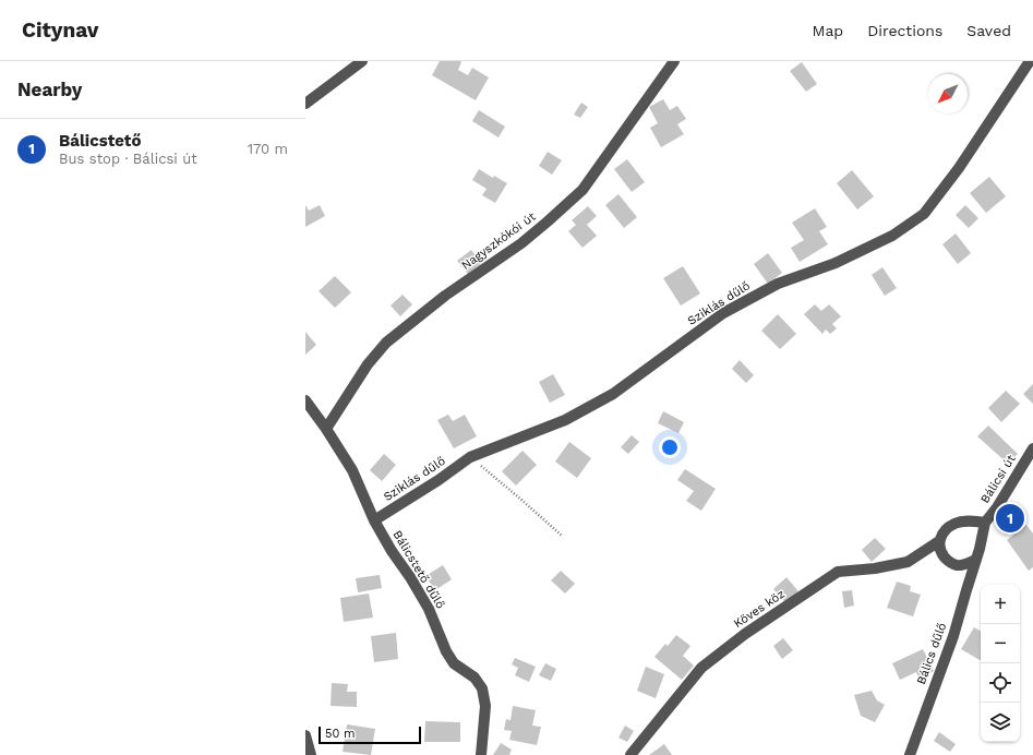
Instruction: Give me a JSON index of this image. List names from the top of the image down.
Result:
{
  "streets": {
    "street": [
      "Nagyszkókói út",
      "Sziklás dűlő",
      "Bálicsi út",
      "Bálicstető dűlő",
      "Köves köz",
      "Bálics dűlő"
    ]
  },
  "crossings": [
    ["Nagyszkókói út", "Bálicstető dűlő"],
    ["Sziklás dűlő", "Bálicstető dűlő"],
    ["Bálicsi út", "Köves köz"],
    ["Bálicsi út", "Bálics dűlő"],
    ["Köves köz", "Bálics dűlő"]
  ],
  "scale_bar": "50 m",
  "north": "bottom left",
  "page": {
    "header": "Citynav",
    "nav": ["Map", "Directions", "Saved"],
    "heading": "Nearby",
    "list": [
      {
        "mark": "1",
        "name": "Bálicstető",
        "note": "Bus stop · Bálicsi út",
        "value": "170 m"
      }
    ],
    "pins": "1",
    "map_buttons": ["+", "−"],
    "scale": "50 m"
  }
}
